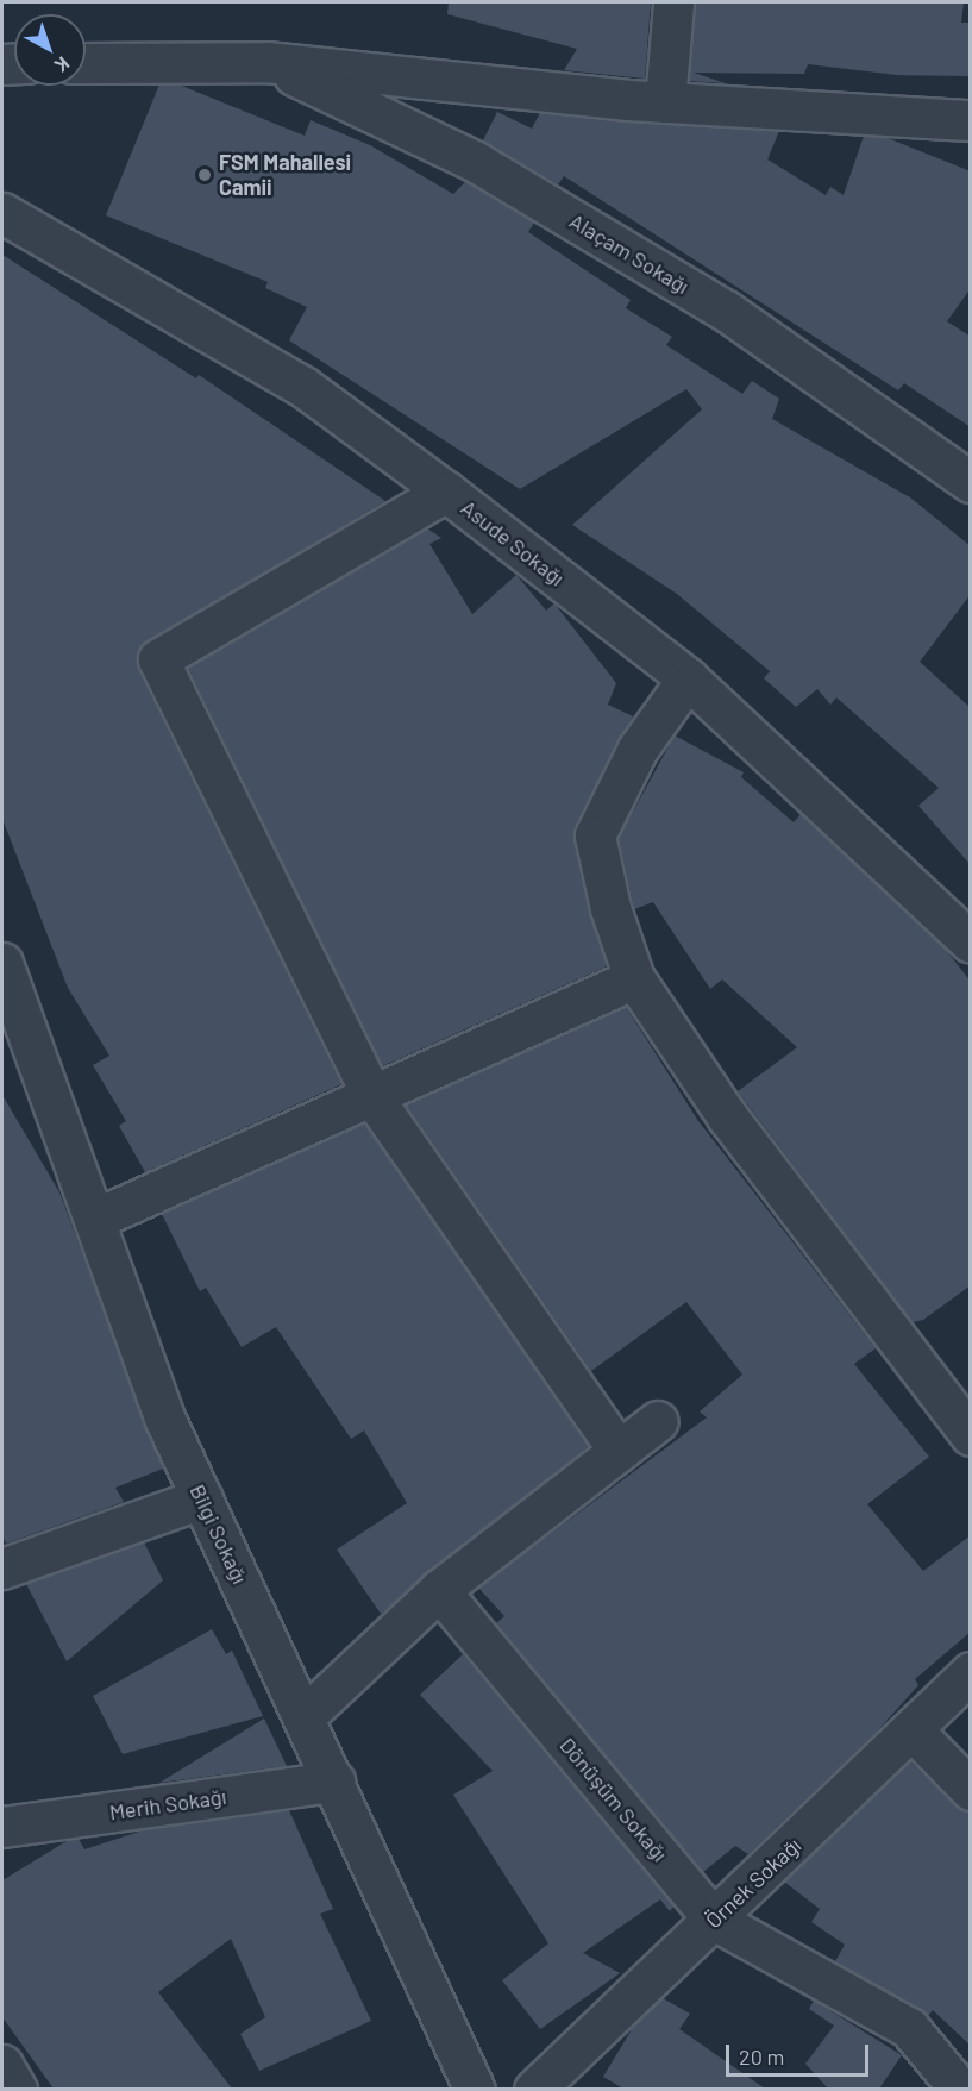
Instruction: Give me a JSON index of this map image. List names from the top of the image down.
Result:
{
  "streets": {
    "street": [
      "Alaçam Sokağı",
      "Asude Sokağı",
      "Bilgi Sokağı",
      "Dönüşüm Sokağı",
      "Merih Sokağı",
      "Örnek Sokağı"
    ]
  },
  "crossings": [
    ["Bilgi Sokağı", "Merih Sokağı"],
    ["Dönüşüm Sokağı", "Örnek Sokağı"]
  ],
  "places": ["FSM Mahallesi Camii"],
  "scale_bar": "20 m",
  "north": "bottom right"
}
